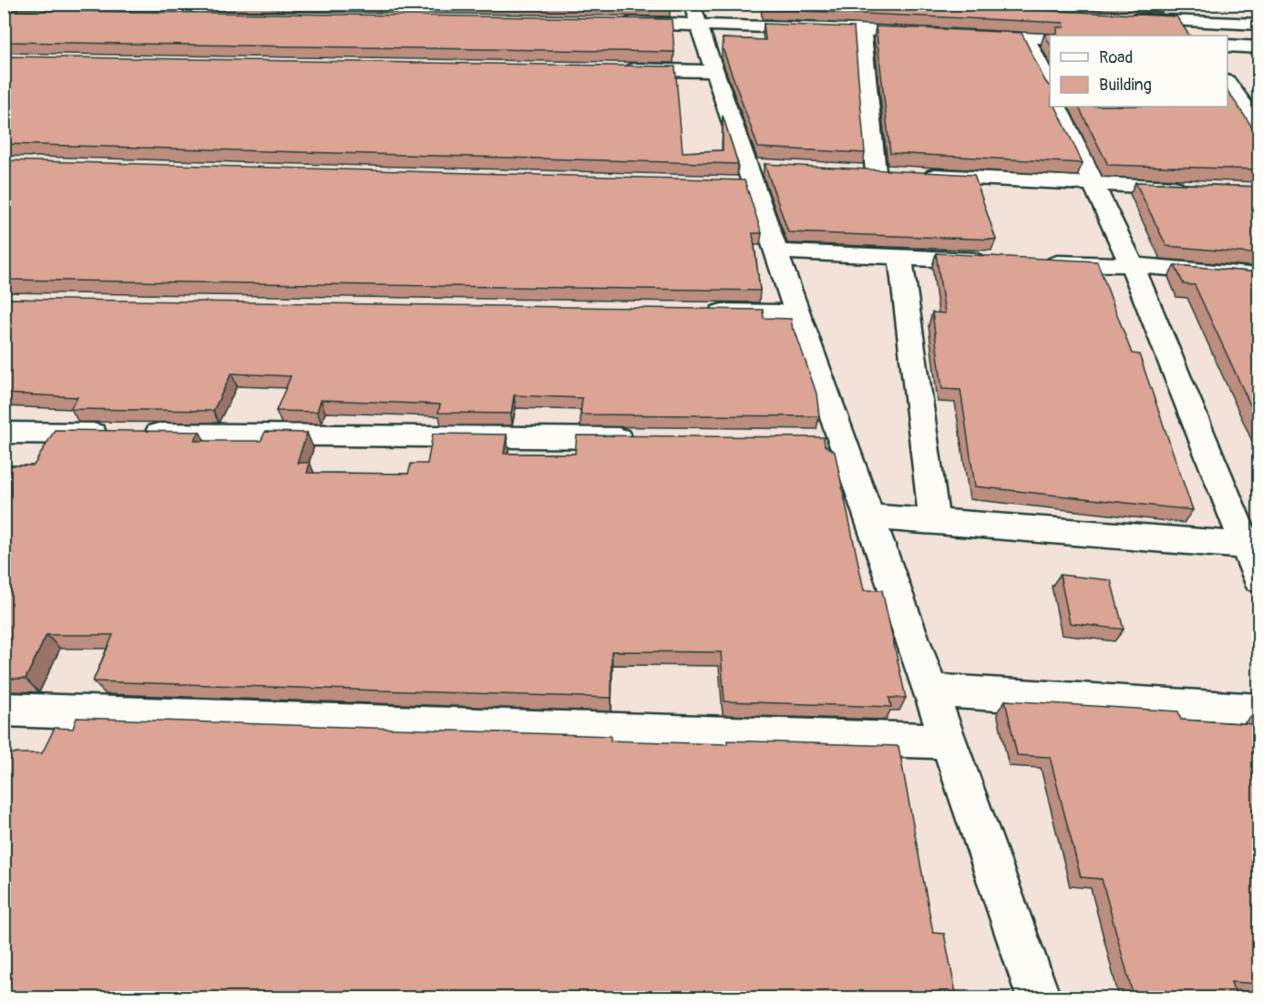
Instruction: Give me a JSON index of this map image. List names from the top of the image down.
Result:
{
  "legend": ["Road", "Building"]
}
